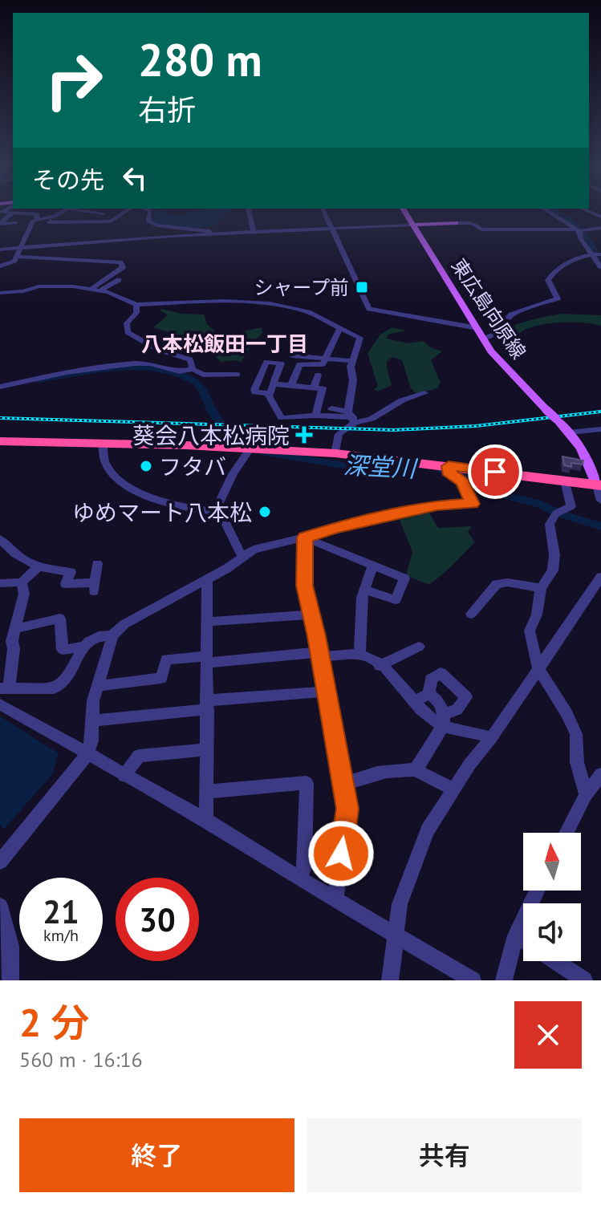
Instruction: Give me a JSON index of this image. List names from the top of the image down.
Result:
{
  "streets": {
    "main road": ["東広島向原線"]
  },
  "districts": ["八本松飯田一丁目"],
  "water": ["深堂川"],
  "places": {
    "transit": ["シャープ前"],
    "health": ["葵会八本松病院"],
    "other": ["フタバ", "ゆめマート八本松"]
  },
  "north": "top",
  "page": {
    "turn": ["280 m", "右折"],
    "then": "その先",
    "speed": "21 km/h",
    "limit": "30",
    "heading": ["2 分", "560 m · 16:16"],
    "buttons": ["終了", "共有"]
  }
}
